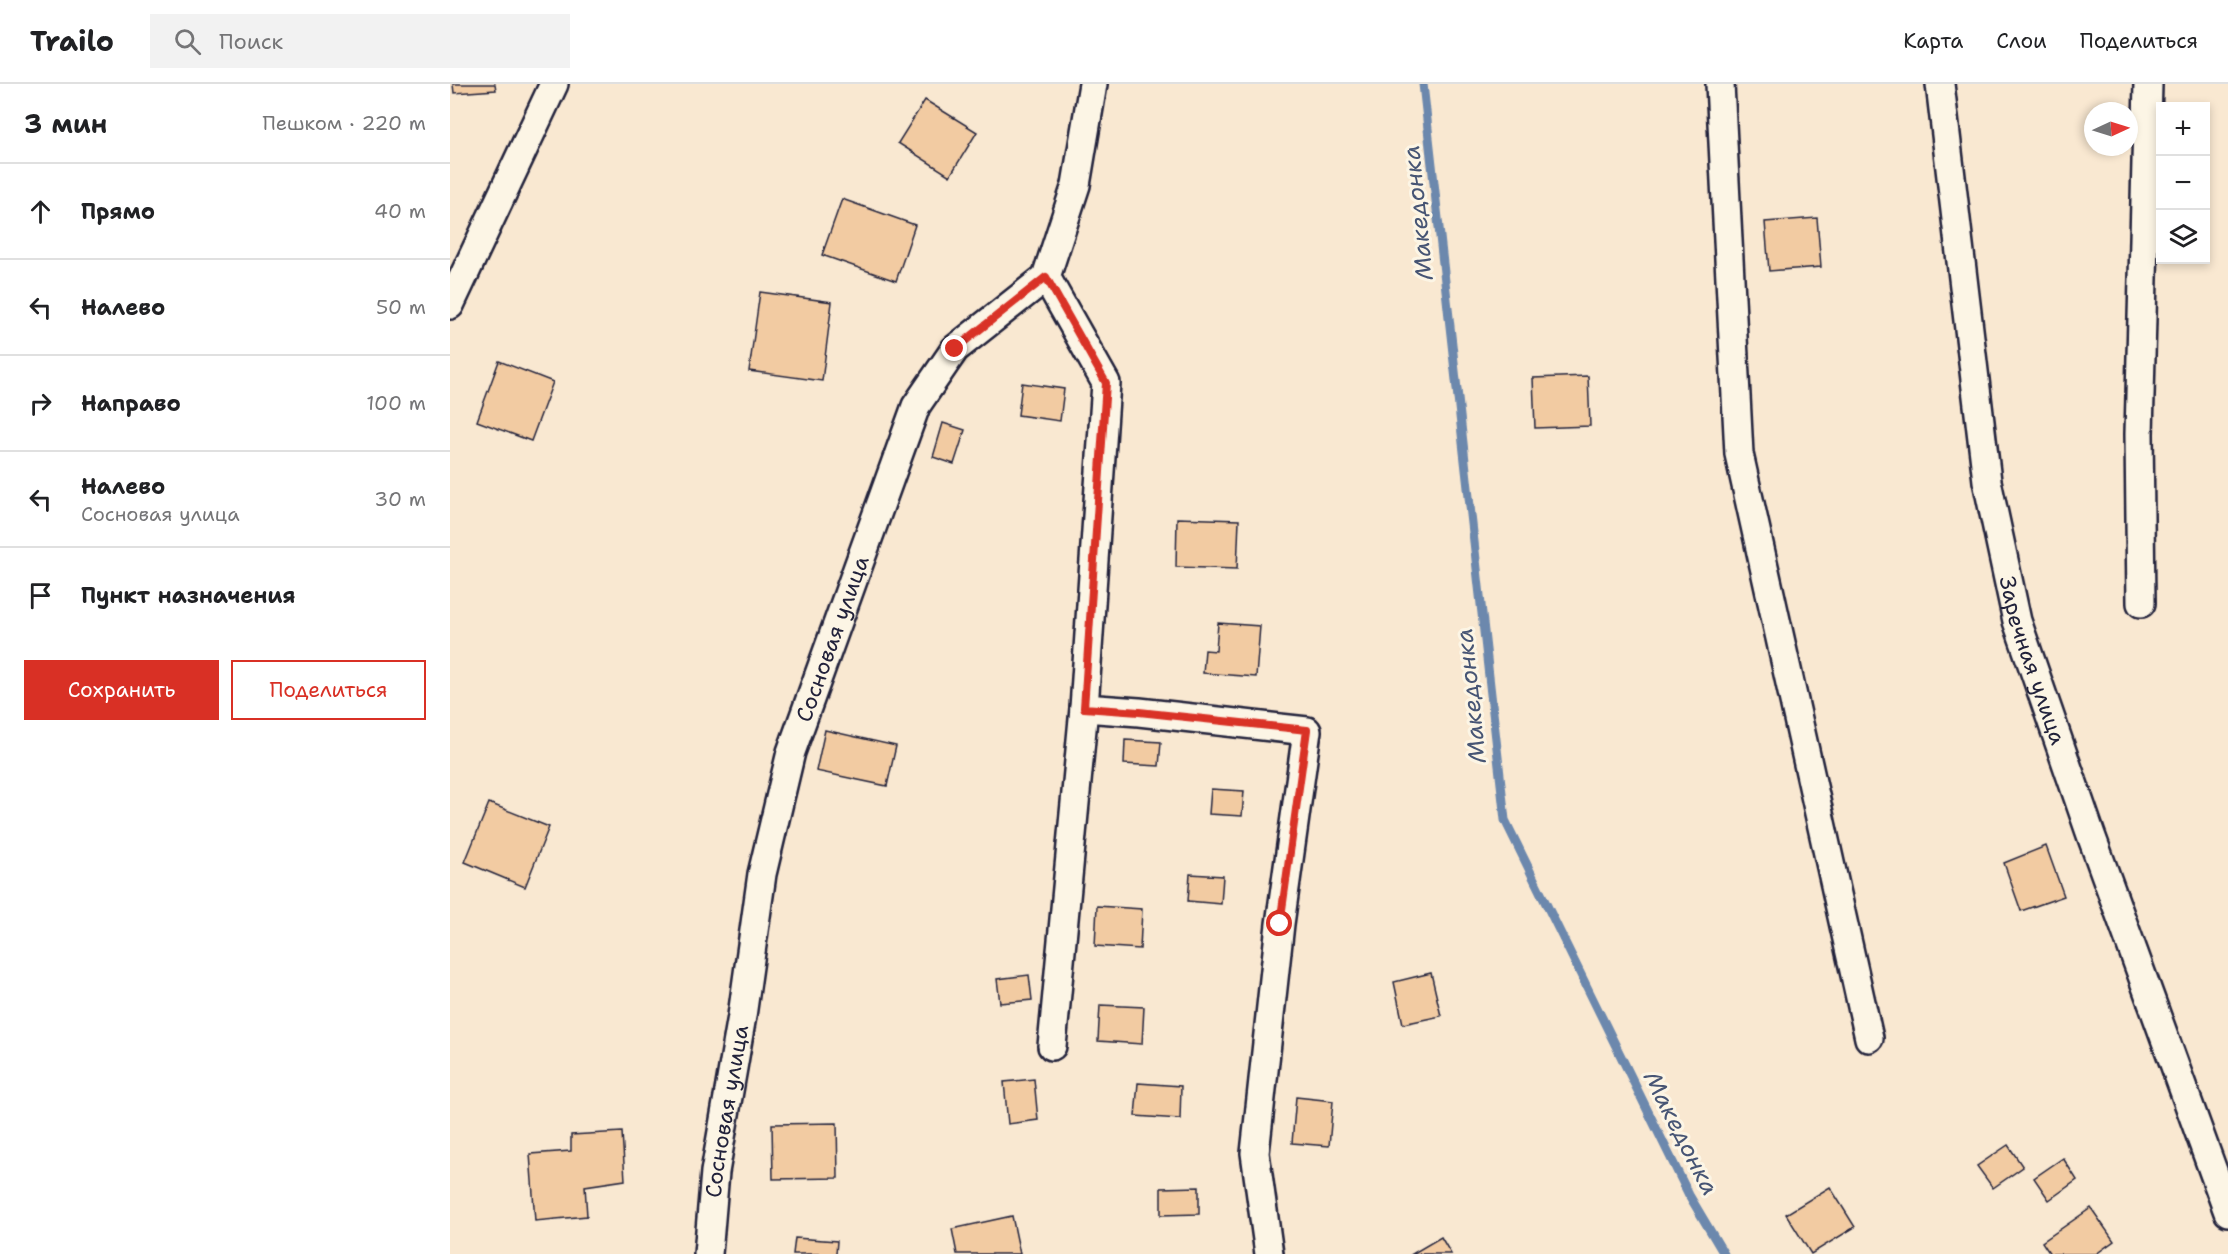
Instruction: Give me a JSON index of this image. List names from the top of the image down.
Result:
{
  "streets": {
    "street": ["Сосновая улица", "Заречная улица"]
  },
  "water": ["Македонка"],
  "north": "right",
  "page": {
    "header": "Trailo",
    "search": "Поиск",
    "nav": ["Карта", "Слои", "Поделиться"],
    "heading": ["3 мин", "Пешком · 220 m"],
    "map_buttons": ["+", "−"],
    "list": [
      ["Прямо", "40 m"],
      ["Налево", "50 m"],
      ["Направо", "100 m"],
      ["Налево", "Сосновая улица", "30 m"],
      "Пункт назначения"
    ],
    "buttons": ["Сохранить", "Поделиться"]
  }
}
